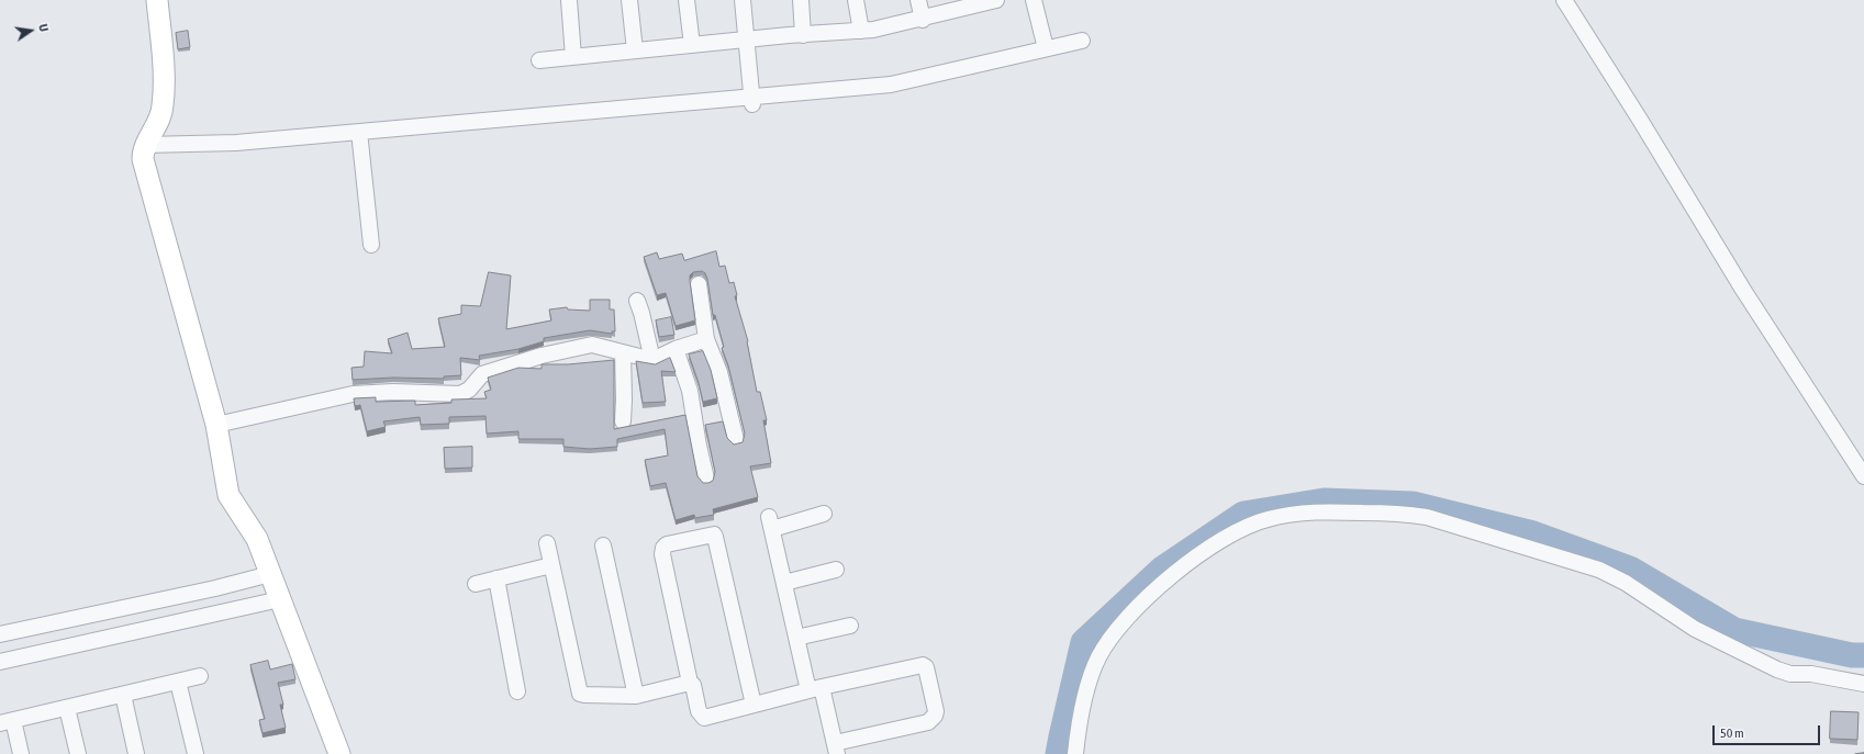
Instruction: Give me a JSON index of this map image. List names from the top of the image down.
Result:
{
  "scale_bar": "50 m",
  "north": "right"
}
